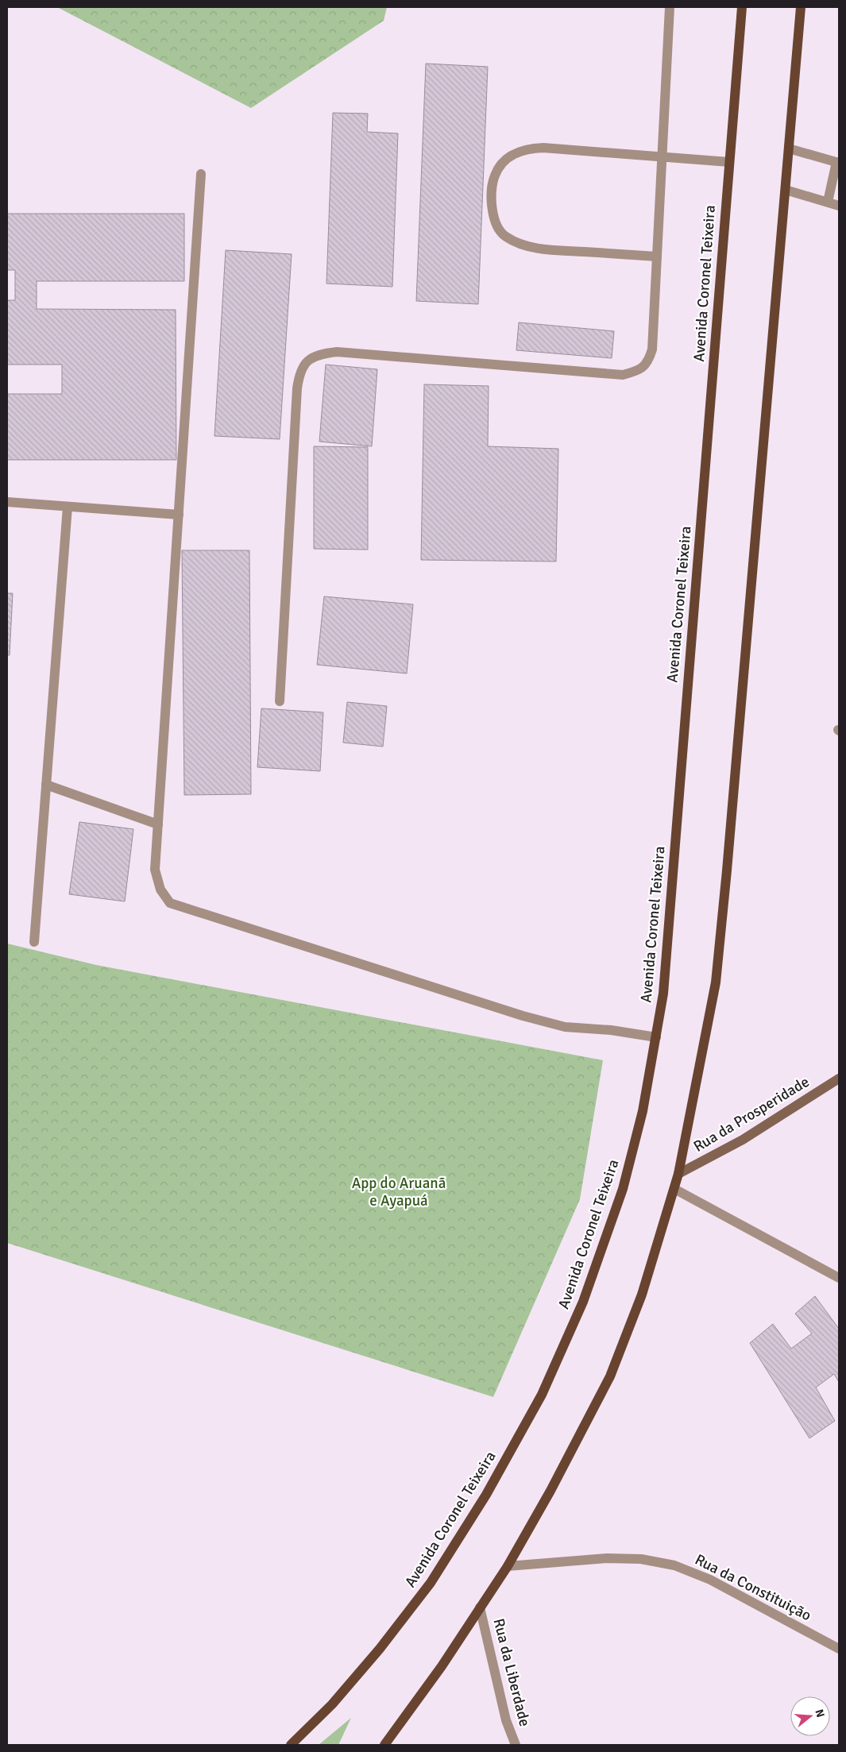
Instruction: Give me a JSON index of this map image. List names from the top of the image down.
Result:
{
  "streets": {
    "main road": ["Avenida Coronel Teixeira"],
    "street": ["Rua da Prosperidade", "Rua da Constituição", "Rua da Liberdade"]
  },
  "parks": ["App do Aruanã e Ayapuá"],
  "north": "right"
}
